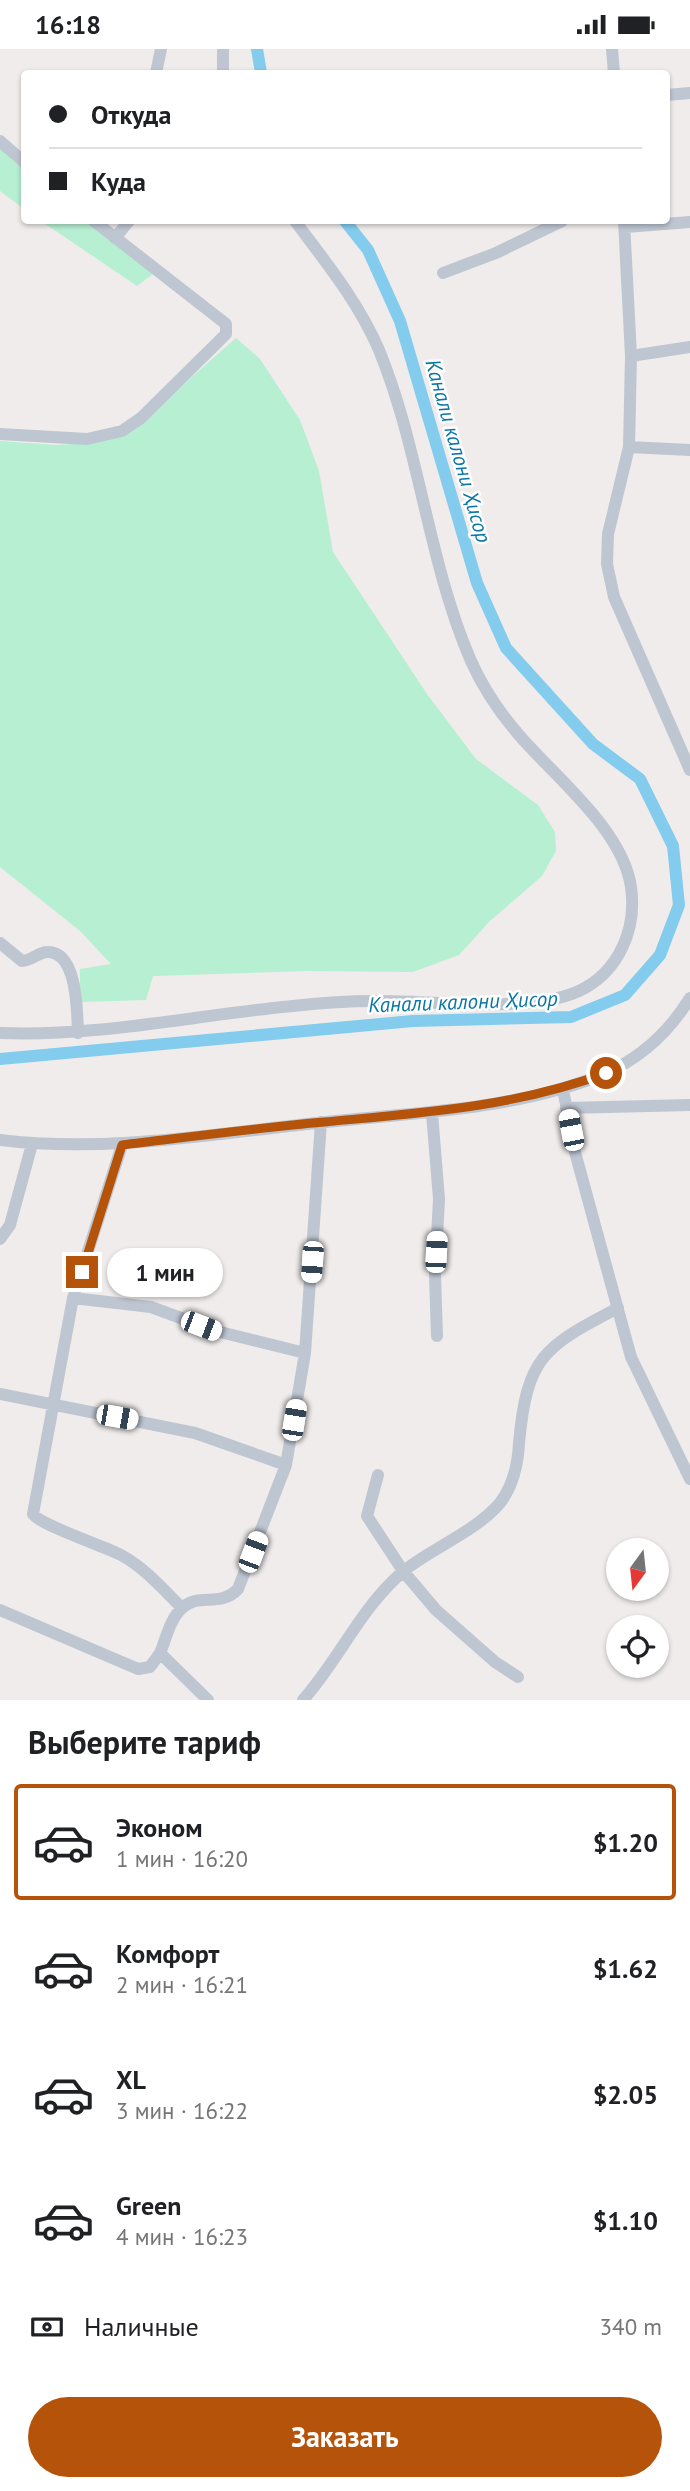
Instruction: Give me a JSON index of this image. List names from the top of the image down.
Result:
{
  "water": ["Канали калони Ҳисор"],
  "north": "bottom",
  "page": {
    "status": "16:18",
    "banner": ["Откуда", "Куда"],
    "bubble": "1 мин",
    "heading": "Выберите тариф",
    "list": [
      {
        "name": "Эконом",
        "note": "1 мин · 16:20",
        "value": "$1.20"
      },
      {
        "name": "Комфорт",
        "note": "2 мин · 16:21",
        "value": "$1.62"
      },
      {
        "name": "XL",
        "note": "3 мин · 16:22",
        "value": "$2.05"
      },
      {
        "name": "Green",
        "note": "4 мин · 16:23",
        "value": "$1.10"
      }
    ],
    "pay": ["Наличные", "340 m"],
    "buttons": "Заказать"
  }
}
